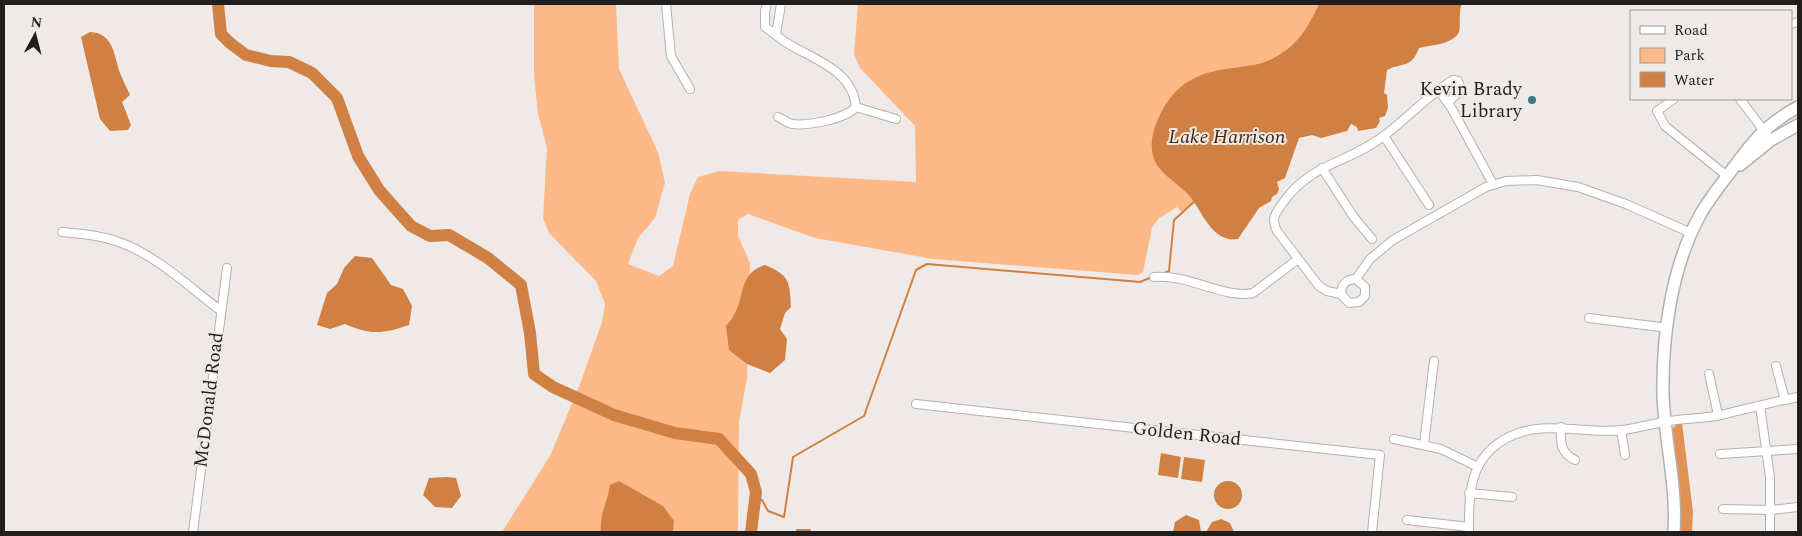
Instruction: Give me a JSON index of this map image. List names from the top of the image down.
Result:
{
  "streets": {
    "street": ["McDonald Road", "Golden Road"]
  },
  "water": ["Lake Harrison"],
  "places": ["Kevin Brady Library"],
  "legend": ["Road", "Park", "Water"],
  "north": "top"
}
